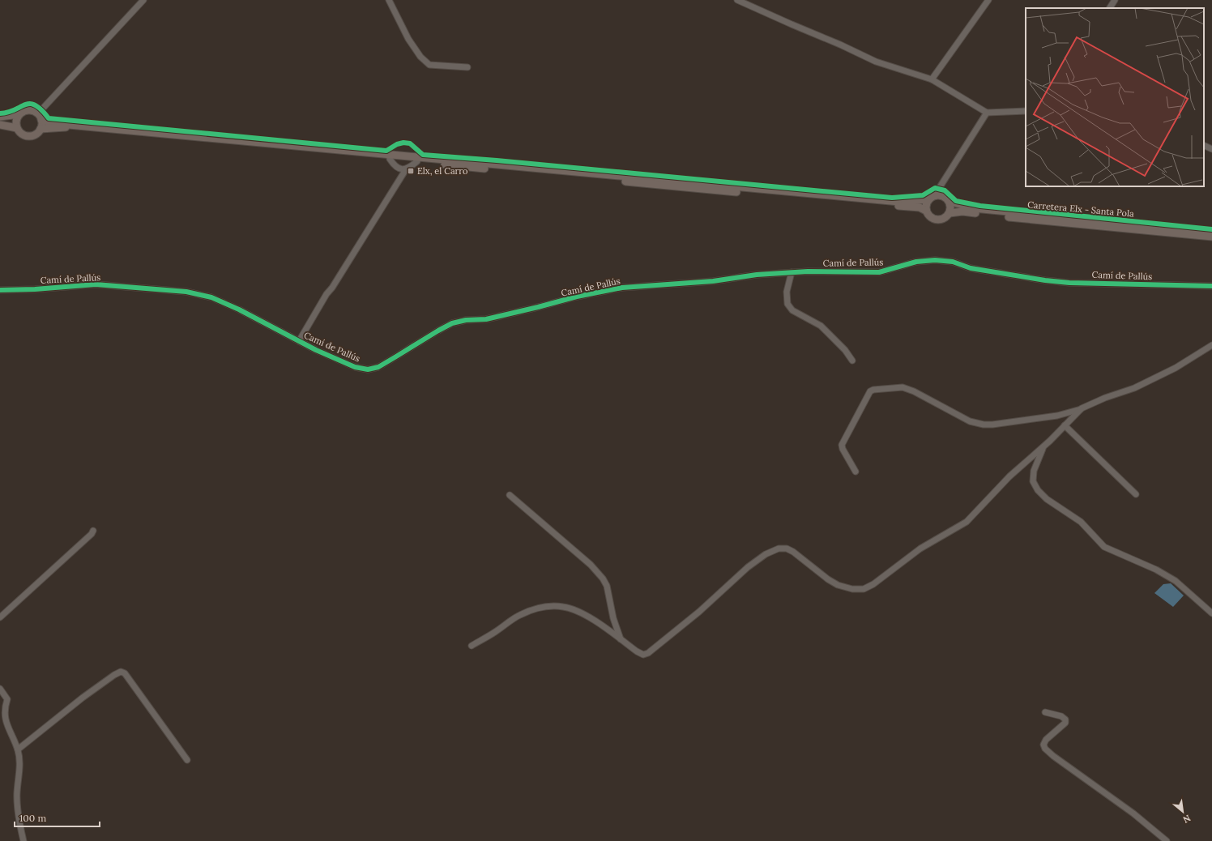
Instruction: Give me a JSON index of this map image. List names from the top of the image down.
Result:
{
  "streets": {
    "main road": ["Carretera Elx - Santa Pola"],
    "street": ["Camí de Pallús"]
  },
  "places": {
    "transit": ["Elx, el Carro"]
  },
  "scale_bar": "100 m",
  "north": "bottom right"
}
